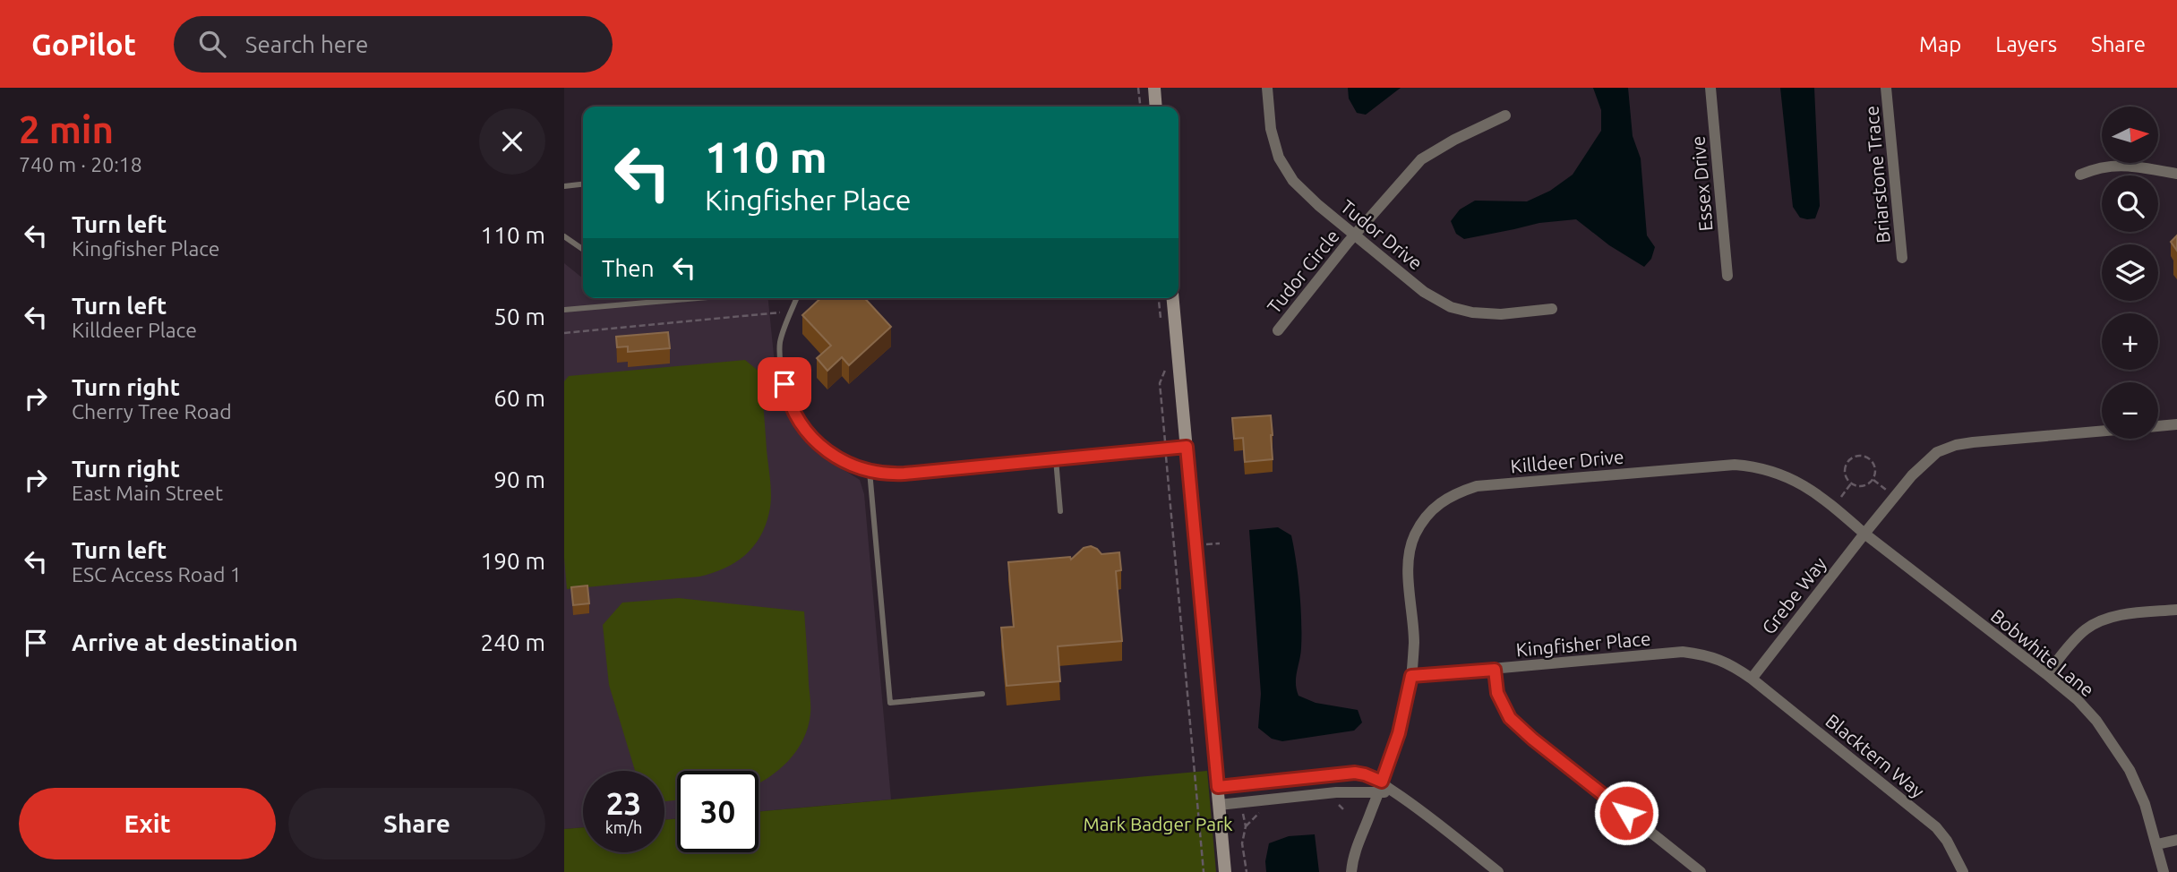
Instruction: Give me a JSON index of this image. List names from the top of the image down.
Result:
{
  "streets": {
    "street": [
      "Briarstone Trace",
      "Essex Drive",
      "Tudor Drive",
      "Tudor Circle",
      "Killdeer Drive",
      "Grebe Way",
      "Kingfisher Place",
      "Bobwhite Lane",
      "Blacktern Way"
    ]
  },
  "crossings": [
    ["Tudor Drive", "Tudor Circle"],
    ["Killdeer Drive", "Grebe Way"],
    ["Killdeer Drive", "Kingfisher Place"],
    ["Killdeer Drive", "Bobwhite Lane"],
    ["Grebe Way", "Kingfisher Place"],
    ["Grebe Way", "Bobwhite Lane"],
    ["Grebe Way", "Blacktern Way"],
    ["Kingfisher Place", "Blacktern Way"]
  ],
  "parks": ["Mark Badger Park"],
  "north": "right",
  "page": {
    "header": "GoPilot",
    "search": "Search here",
    "nav": ["Map", "Layers", "Share"],
    "heading": ["2 min", "740 m · 20:18"],
    "map_buttons": ["+", "−"],
    "turn": ["110 m", "Kingfisher Place"],
    "list": [
      {
        "name": "Turn left",
        "note": "Kingfisher Place",
        "value": "110 m"
      },
      {
        "name": "Turn left",
        "note": "Killdeer Place",
        "value": "50 m"
      },
      {
        "name": "Turn right",
        "note": "Cherry Tree Road",
        "value": "60 m"
      },
      {
        "name": "Turn right",
        "note": "East Main Street",
        "value": "90 m"
      },
      {
        "name": "Turn left",
        "note": "ESC Access Road 1",
        "value": "190 m"
      },
      {
        "name": "Arrive at destination",
        "value": "240 m"
      }
    ],
    "then": "Then",
    "speed": "23 km/h",
    "limit": "30",
    "buttons": ["Exit", "Share"]
  }
}
